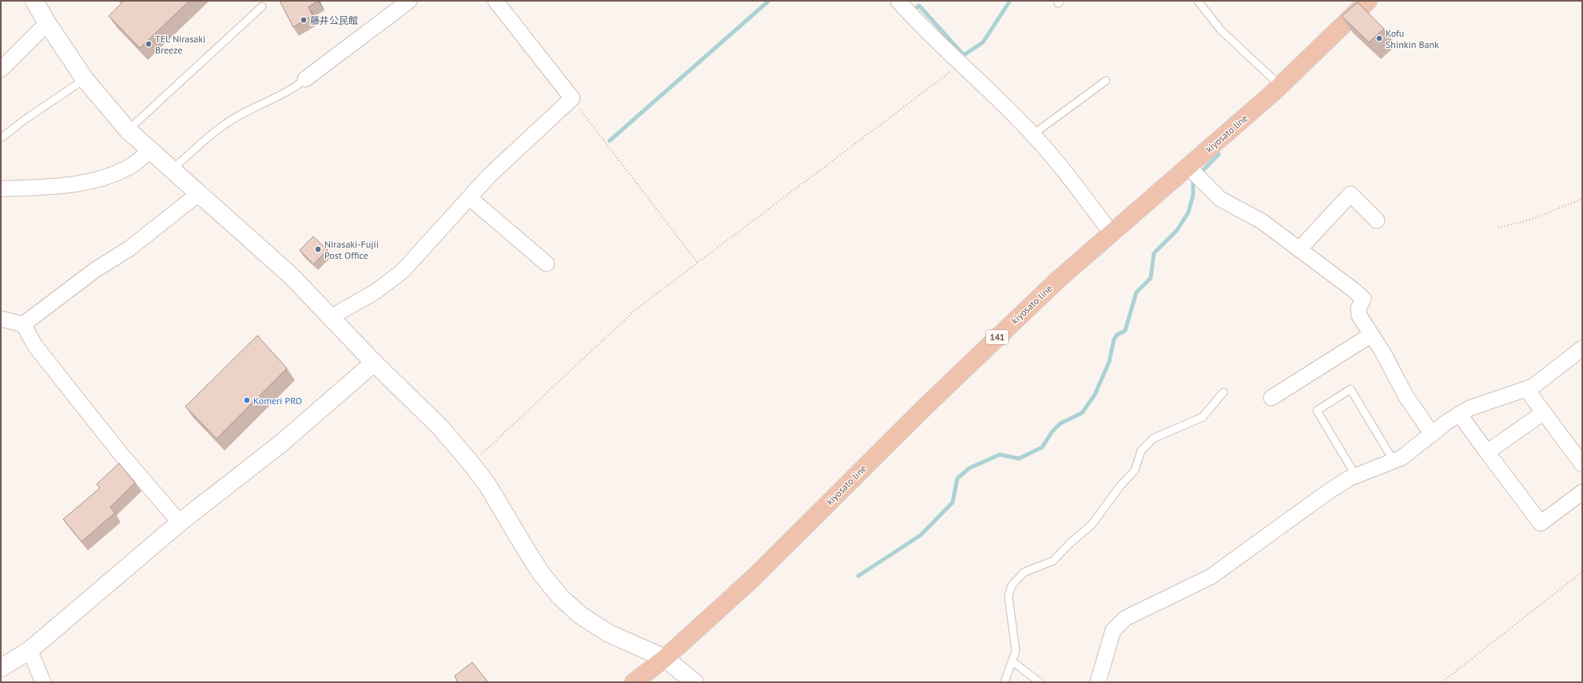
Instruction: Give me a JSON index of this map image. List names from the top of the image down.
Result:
{
  "streets": {
    "highway": ["kiyosato line", "141"]
  },
  "places": [
    "藤井公民館",
    "Kofu Shinkin Bank",
    "TEL Nirasaki Breeze",
    "Nirasaki-Fujii Post Office",
    "Komeri PRO"
  ]
}
